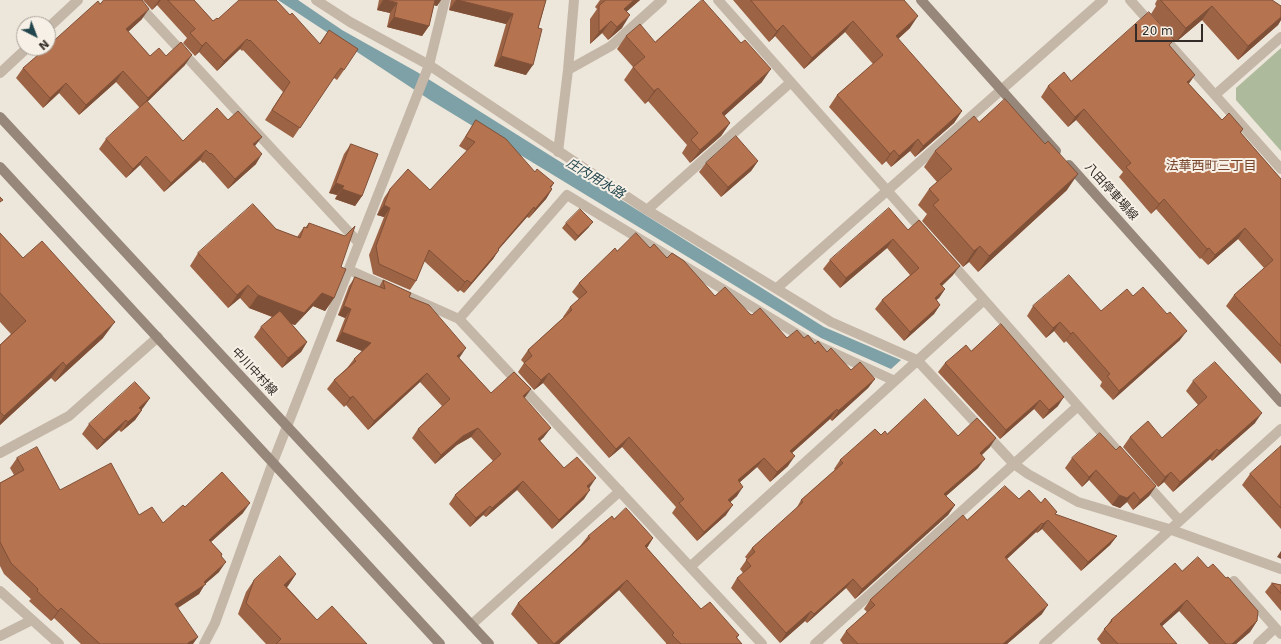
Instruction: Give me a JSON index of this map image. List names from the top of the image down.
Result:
{
  "streets": {
    "main road": ["八田停車場線", "中川中村線"]
  },
  "districts": ["法華西町三丁目"],
  "water": ["庄内用水路"],
  "scale_bar": "20 m",
  "north": "bottom right"
}
